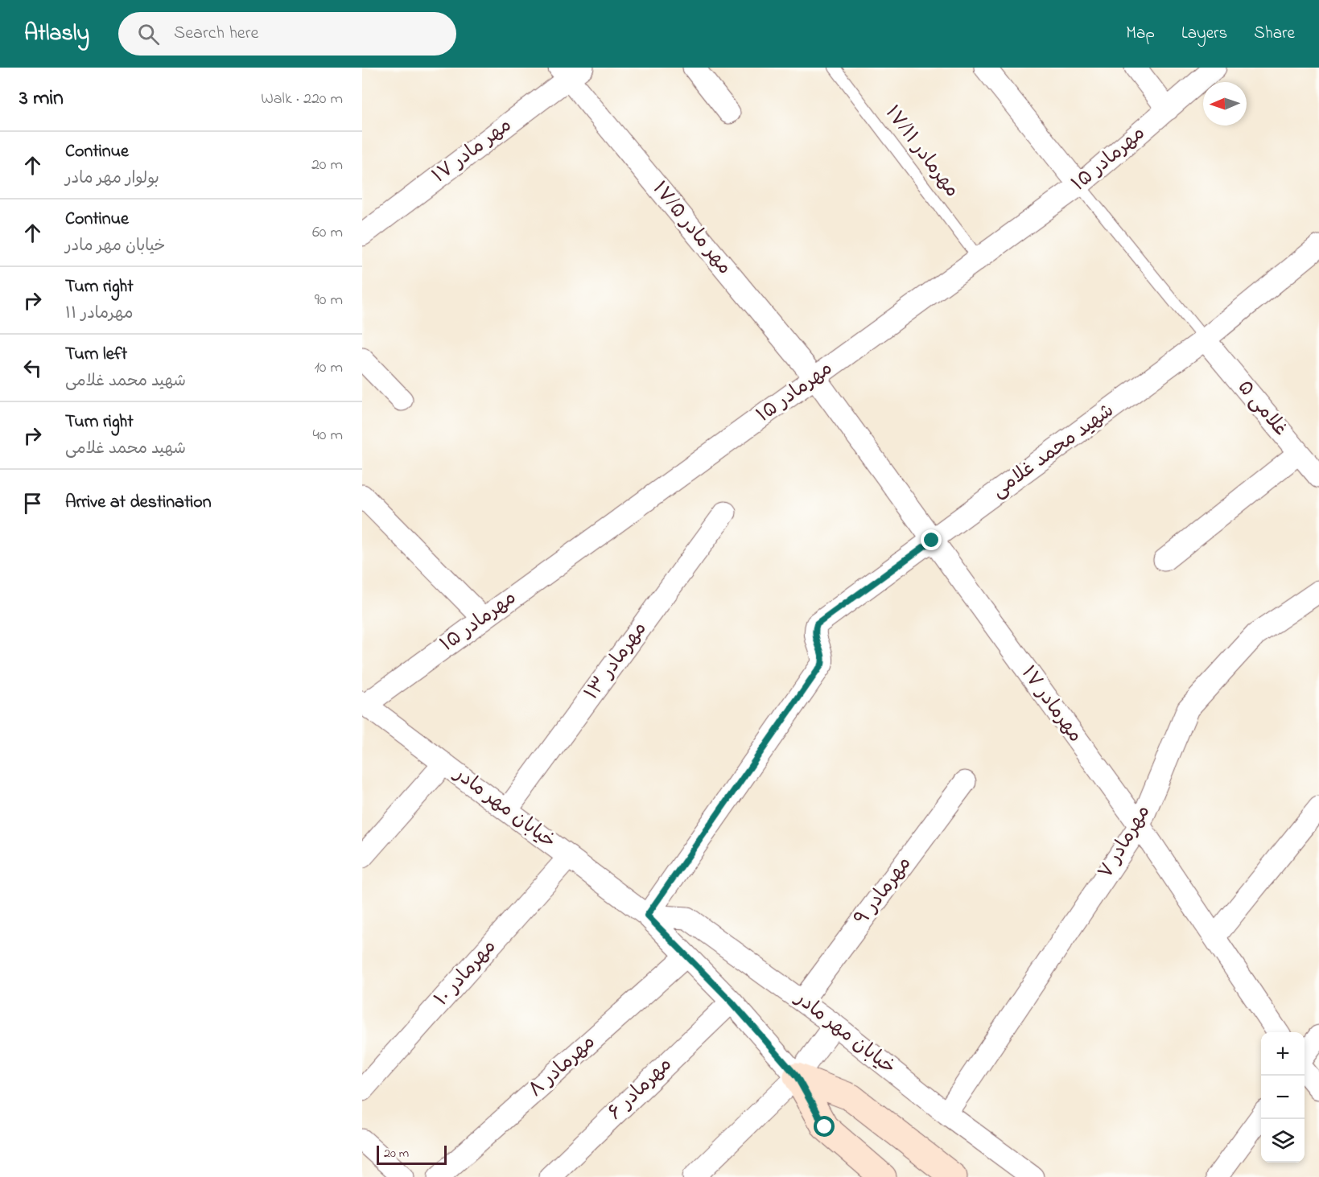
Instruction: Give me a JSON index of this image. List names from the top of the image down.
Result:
{
  "streets": {
    "street": [
      "مهر مادر ۱۷",
      "مهرمادر ۱۵",
      "مهر مادر ۱۷/۵",
      "غلامی ۵",
      "شهید محمد غلامی",
      "مهرمادر ۱۳",
      "مهرمادر ۱۷",
      "خیابان مهر مادر",
      "مهرمادر ۷",
      "مهرمادر ۹",
      "مهرمادر ۱۰",
      "مهرمادر ۸",
      "مهرمادر ۶"
    ],
    "lane": ["مهرمادر ۱۷/۱۱"]
  },
  "crossings": [
    ["مهر مادر ۱۷", "مهر مادر ۱۷/۵"],
    ["مهرمادر ۱۷/۱۱", "مهرمادر ۱۵"],
    ["مهرمادر ۱۵", "مهر مادر ۱۷/۵"],
    ["مهرمادر ۱۵", "مهرمادر ۱۷"],
    ["مهرمادر ۱۵", "خیابان مهر مادر"],
    ["مهر مادر ۱۷/۵", "مهرمادر ۱۷"],
    ["غلامی ۵", "شهید محمد غلامی"],
    ["شهید محمد غلامی", "مهرمادر ۱۷"],
    ["شهید محمد غلامی", "خیابان مهر مادر"],
    ["مهرمادر ۱۳", "خیابان مهر مادر"],
    ["مهرمادر ۱۷", "مهرمادر ۷"],
    ["خیابان مهر مادر", "مهرمادر ۷"],
    ["خیابان مهر مادر", "مهرمادر ۹"],
    ["خیابان مهر مادر", "مهرمادر ۱۰"],
    ["خیابان مهر مادر", "مهرمادر ۸"],
    ["خیابان مهر مادر", "مهرمادر ۶"]
  ],
  "scale_bar": "20 m",
  "north": "left",
  "page": {
    "header": "Atlasly",
    "search": "Search here",
    "nav": ["Map", "Layers", "Share"],
    "heading": ["3 min", "Walk · 220 m"],
    "list": [
      ["Continue", "بولوار مهر مادر", "20 m"],
      ["Continue", "خیابان مهر مادر", "60 m"],
      ["Turn right", "مهرمادر ۱۱", "90 m"],
      ["Turn left", "شهید محمد غلامی", "10 m"],
      ["Turn right", "شهید محمد غلامی", "40 m"],
      "Arrive at destination"
    ],
    "map_buttons": ["+", "−"],
    "scale": "20 m"
  }
}
